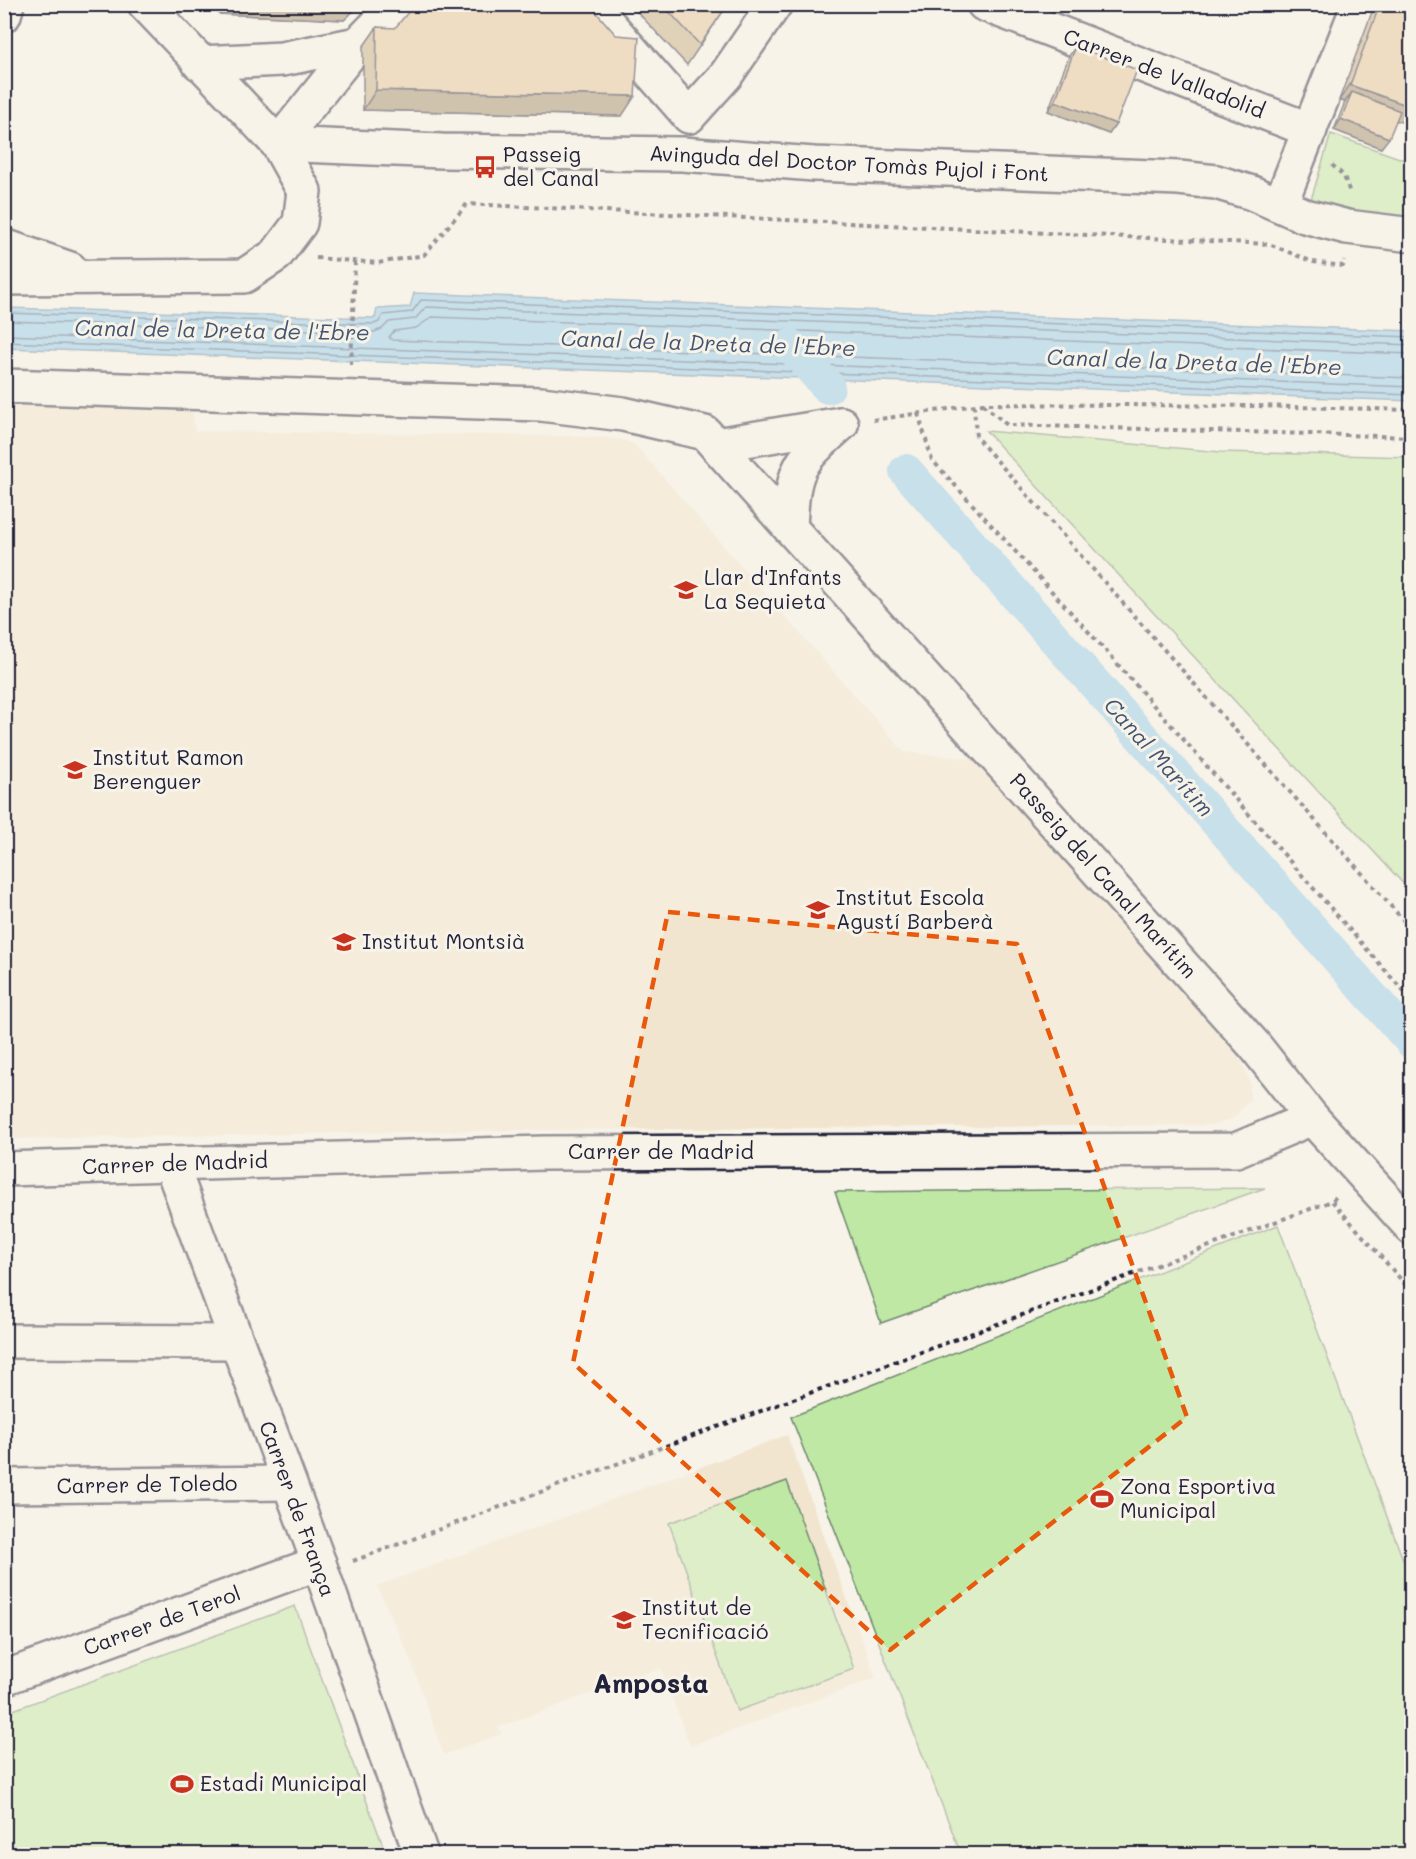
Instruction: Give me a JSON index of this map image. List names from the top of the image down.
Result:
{
  "streets": {
    "street": [
      "Carrer de Valladolid",
      "Avinguda del Doctor Tomàs Pujol i Font",
      "Passeig del Canal Marítim",
      "Carrer de Madrid",
      "Carrer de Toledo",
      "Carrer de França",
      "Carrer de Terol"
    ]
  },
  "crossings": [
    ["Passeig del Canal Marítim", "Carrer de Madrid"],
    ["Carrer de Madrid", "Carrer de França"],
    ["Carrer de Toledo", "Carrer de França"],
    ["Carrer de França", "Carrer de Terol"]
  ],
  "districts": ["Amposta"],
  "water": ["Canal de la Dreta de l'Ebre", "Canal Marítim"],
  "places": {
    "bus stop": ["Passeig del Canal"],
    "school or university": [
      "Llar d'Infants La Sequieta",
      "Institut Ramon Berenguer",
      "Institut Escola Agustí Barberà",
      "Institut Montsià",
      "Institut de Tecnificació"
    ],
    "sports": ["Zona Esportiva Municipal", "Estadi Municipal"]
  }
}
